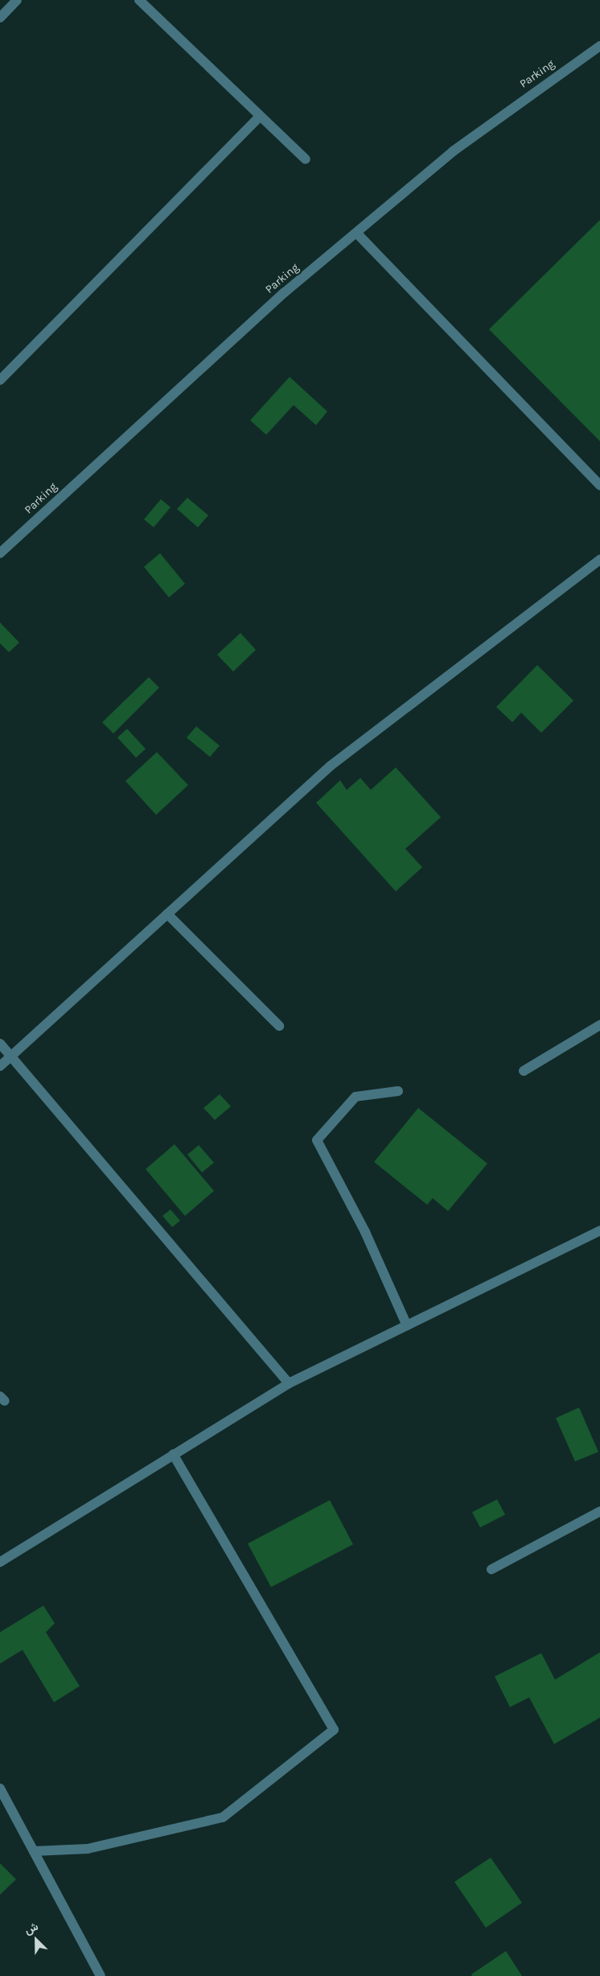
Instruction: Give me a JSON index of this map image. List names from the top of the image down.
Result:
{
  "streets": {
    "street": ["Parking"]
  },
  "north": "top left"
}
